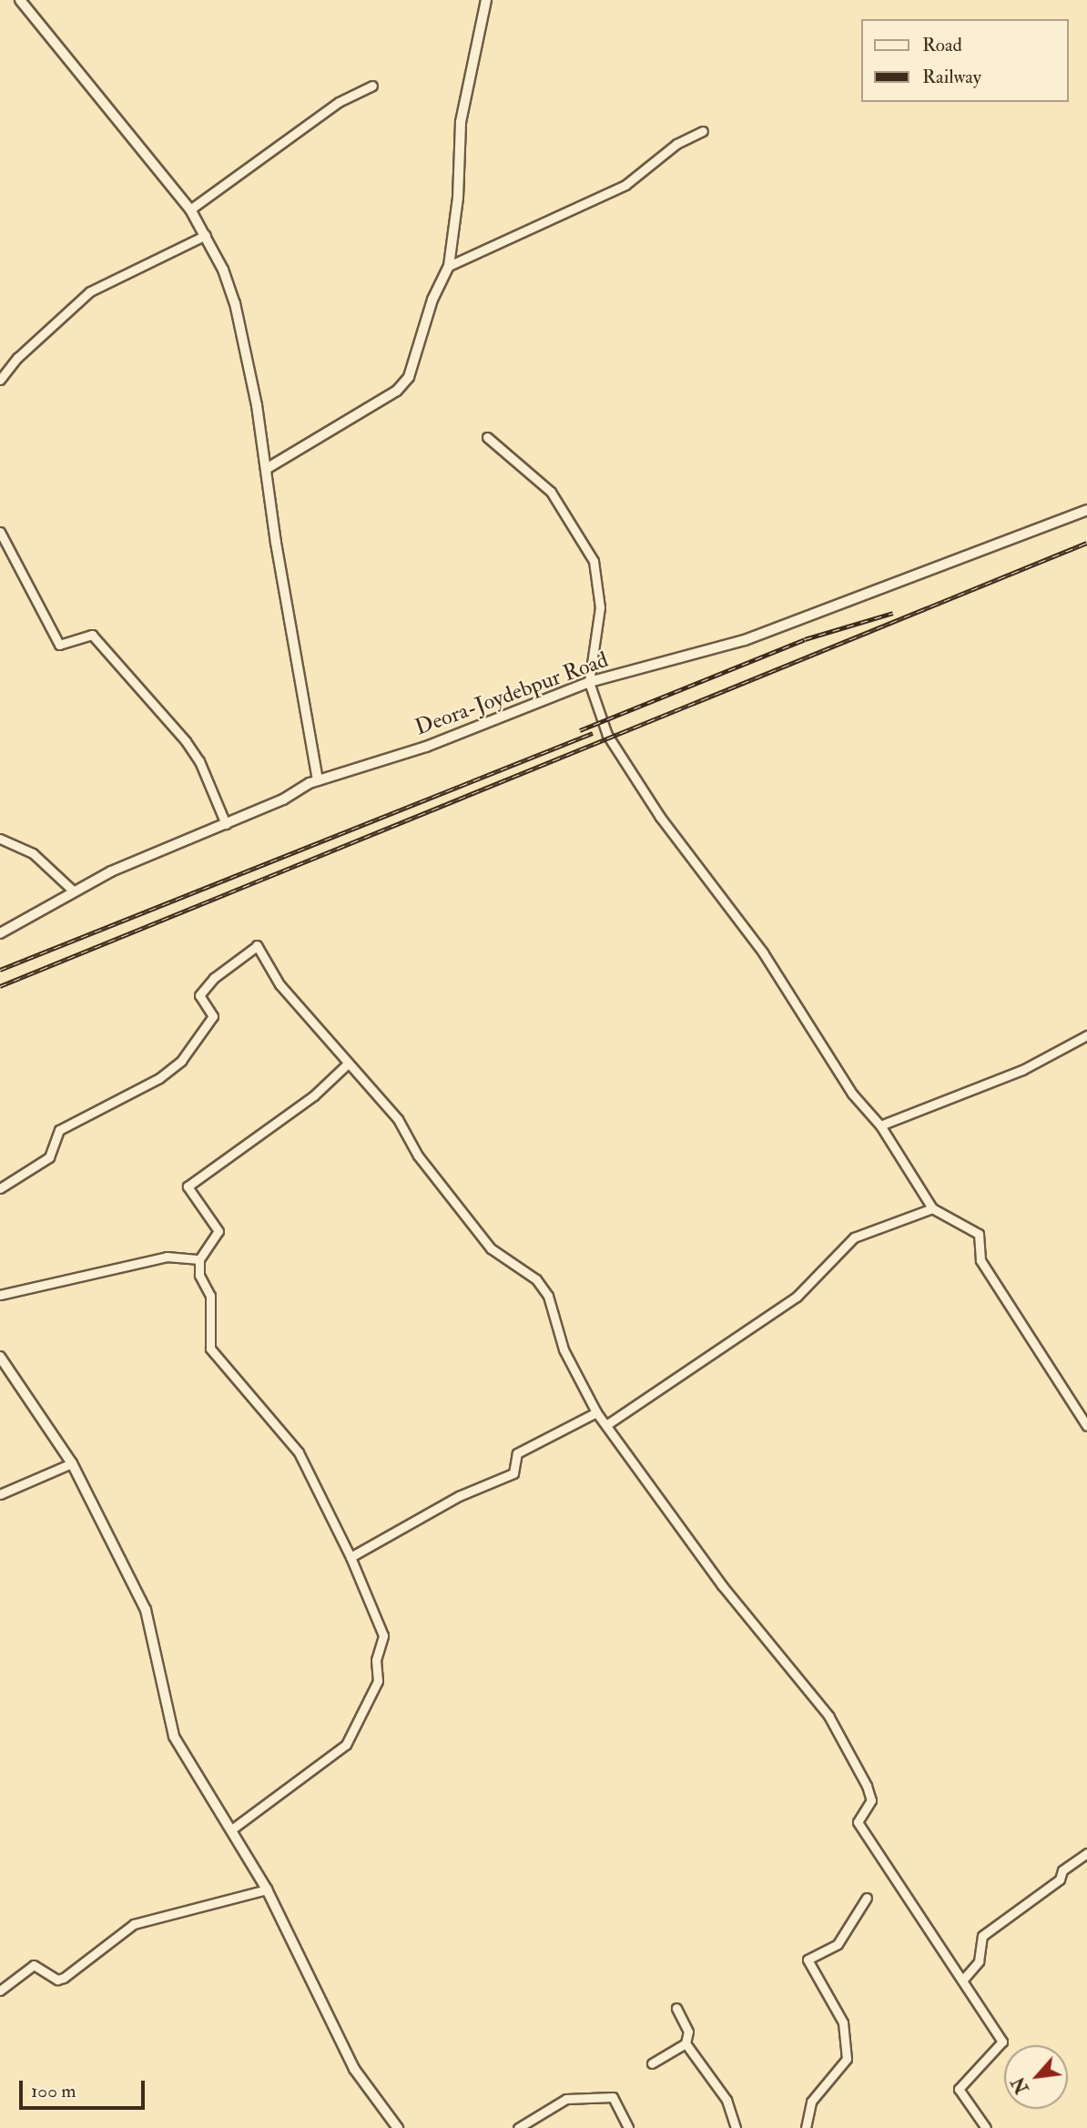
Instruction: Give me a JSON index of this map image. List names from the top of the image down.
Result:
{
  "streets": {
    "street": ["Deora-Joydebpur Road"]
  },
  "legend": ["Road", "Railway"],
  "scale_bar": "100 m",
  "north": "bottom left"
}
